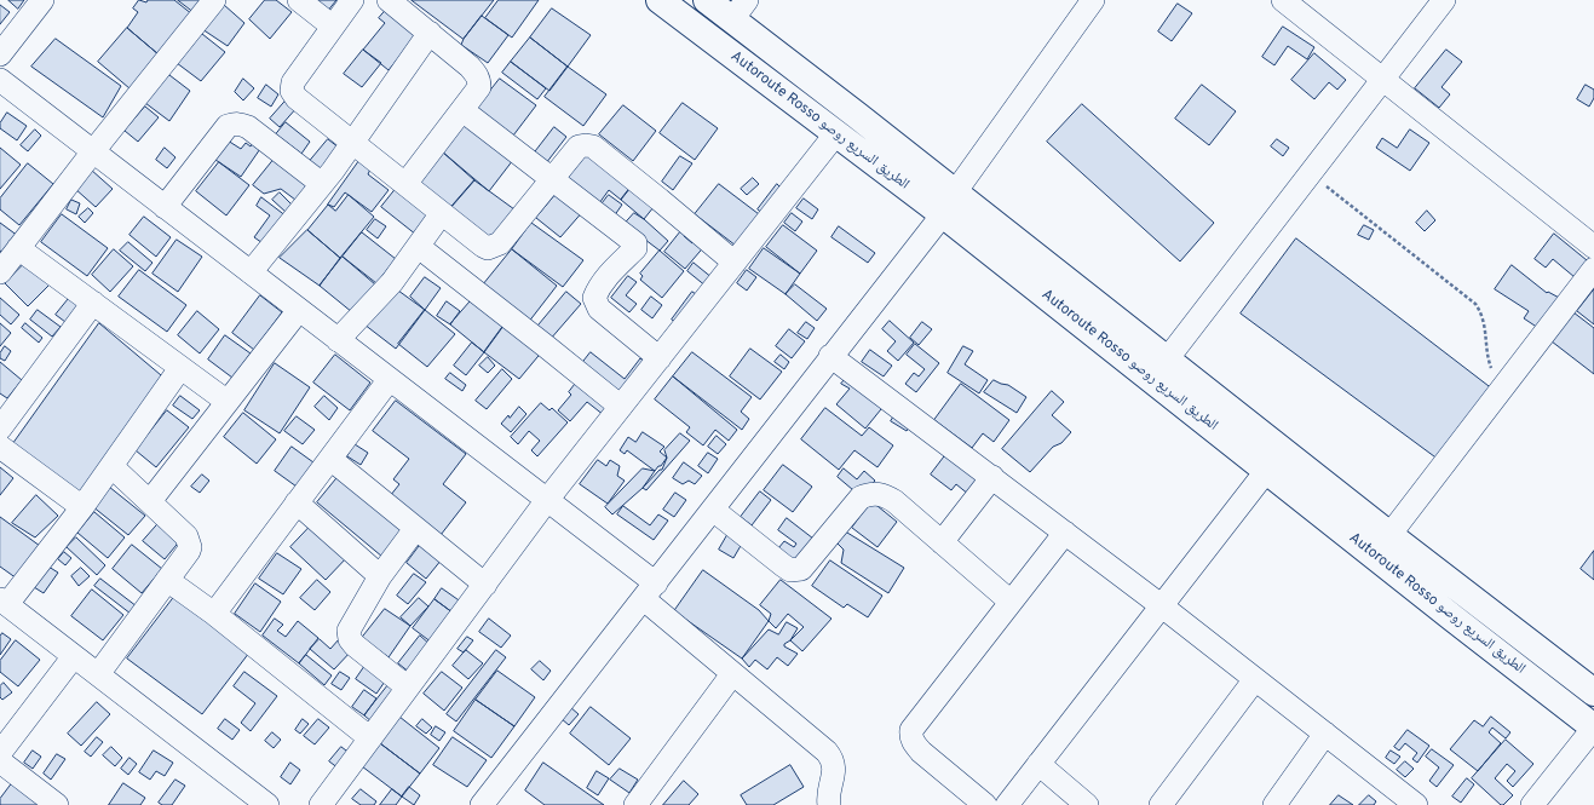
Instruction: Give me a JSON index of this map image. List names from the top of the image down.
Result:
{
  "streets": {
    "highway": ["Autoroute Rosso الطريق السريع روصو"]
  }
}
